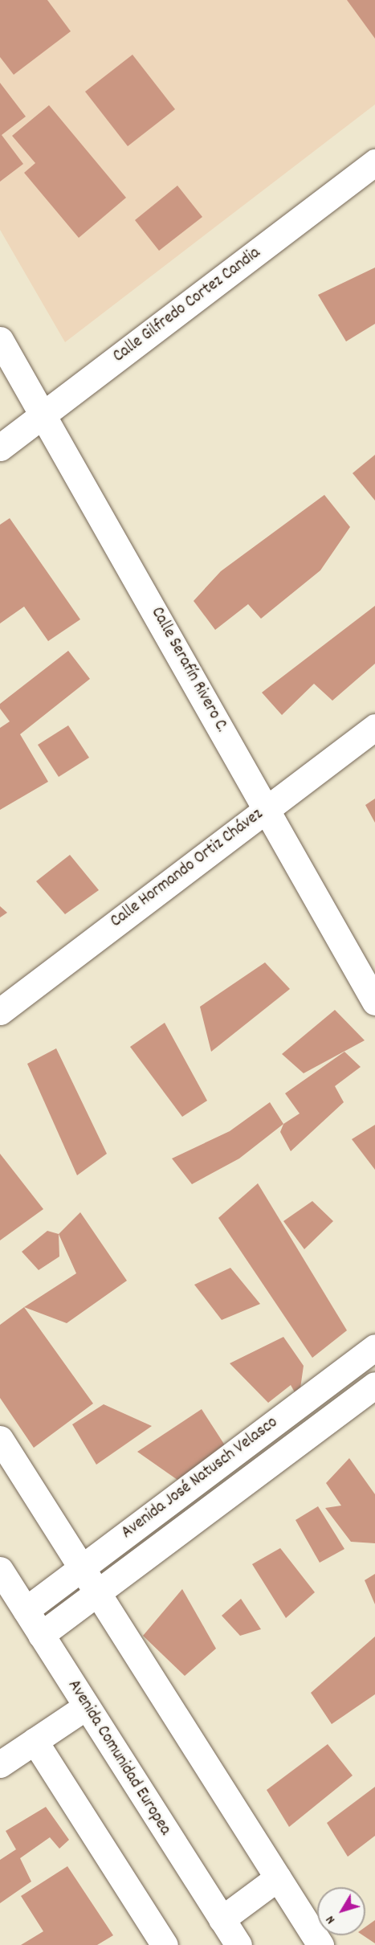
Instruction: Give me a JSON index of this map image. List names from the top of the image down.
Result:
{
  "streets": {
    "main road": [
      "Calle Gilfredo Cortez Candia",
      "Calle Serafín Rivero C.",
      "Calle Hormando Ortiz Chávez",
      "Avenida José Natusch Velasco",
      "Avenida Comunidad Europea"
    ]
  },
  "crossings": [
    ["Calle Gilfredo Cortez Candia", "Calle Serafín Rivero C."],
    ["Calle Serafín Rivero C.", "Calle Hormando Ortiz Chávez"],
    ["Avenida José Natusch Velasco", "Avenida Comunidad Europea"]
  ],
  "north": "bottom left"
}
